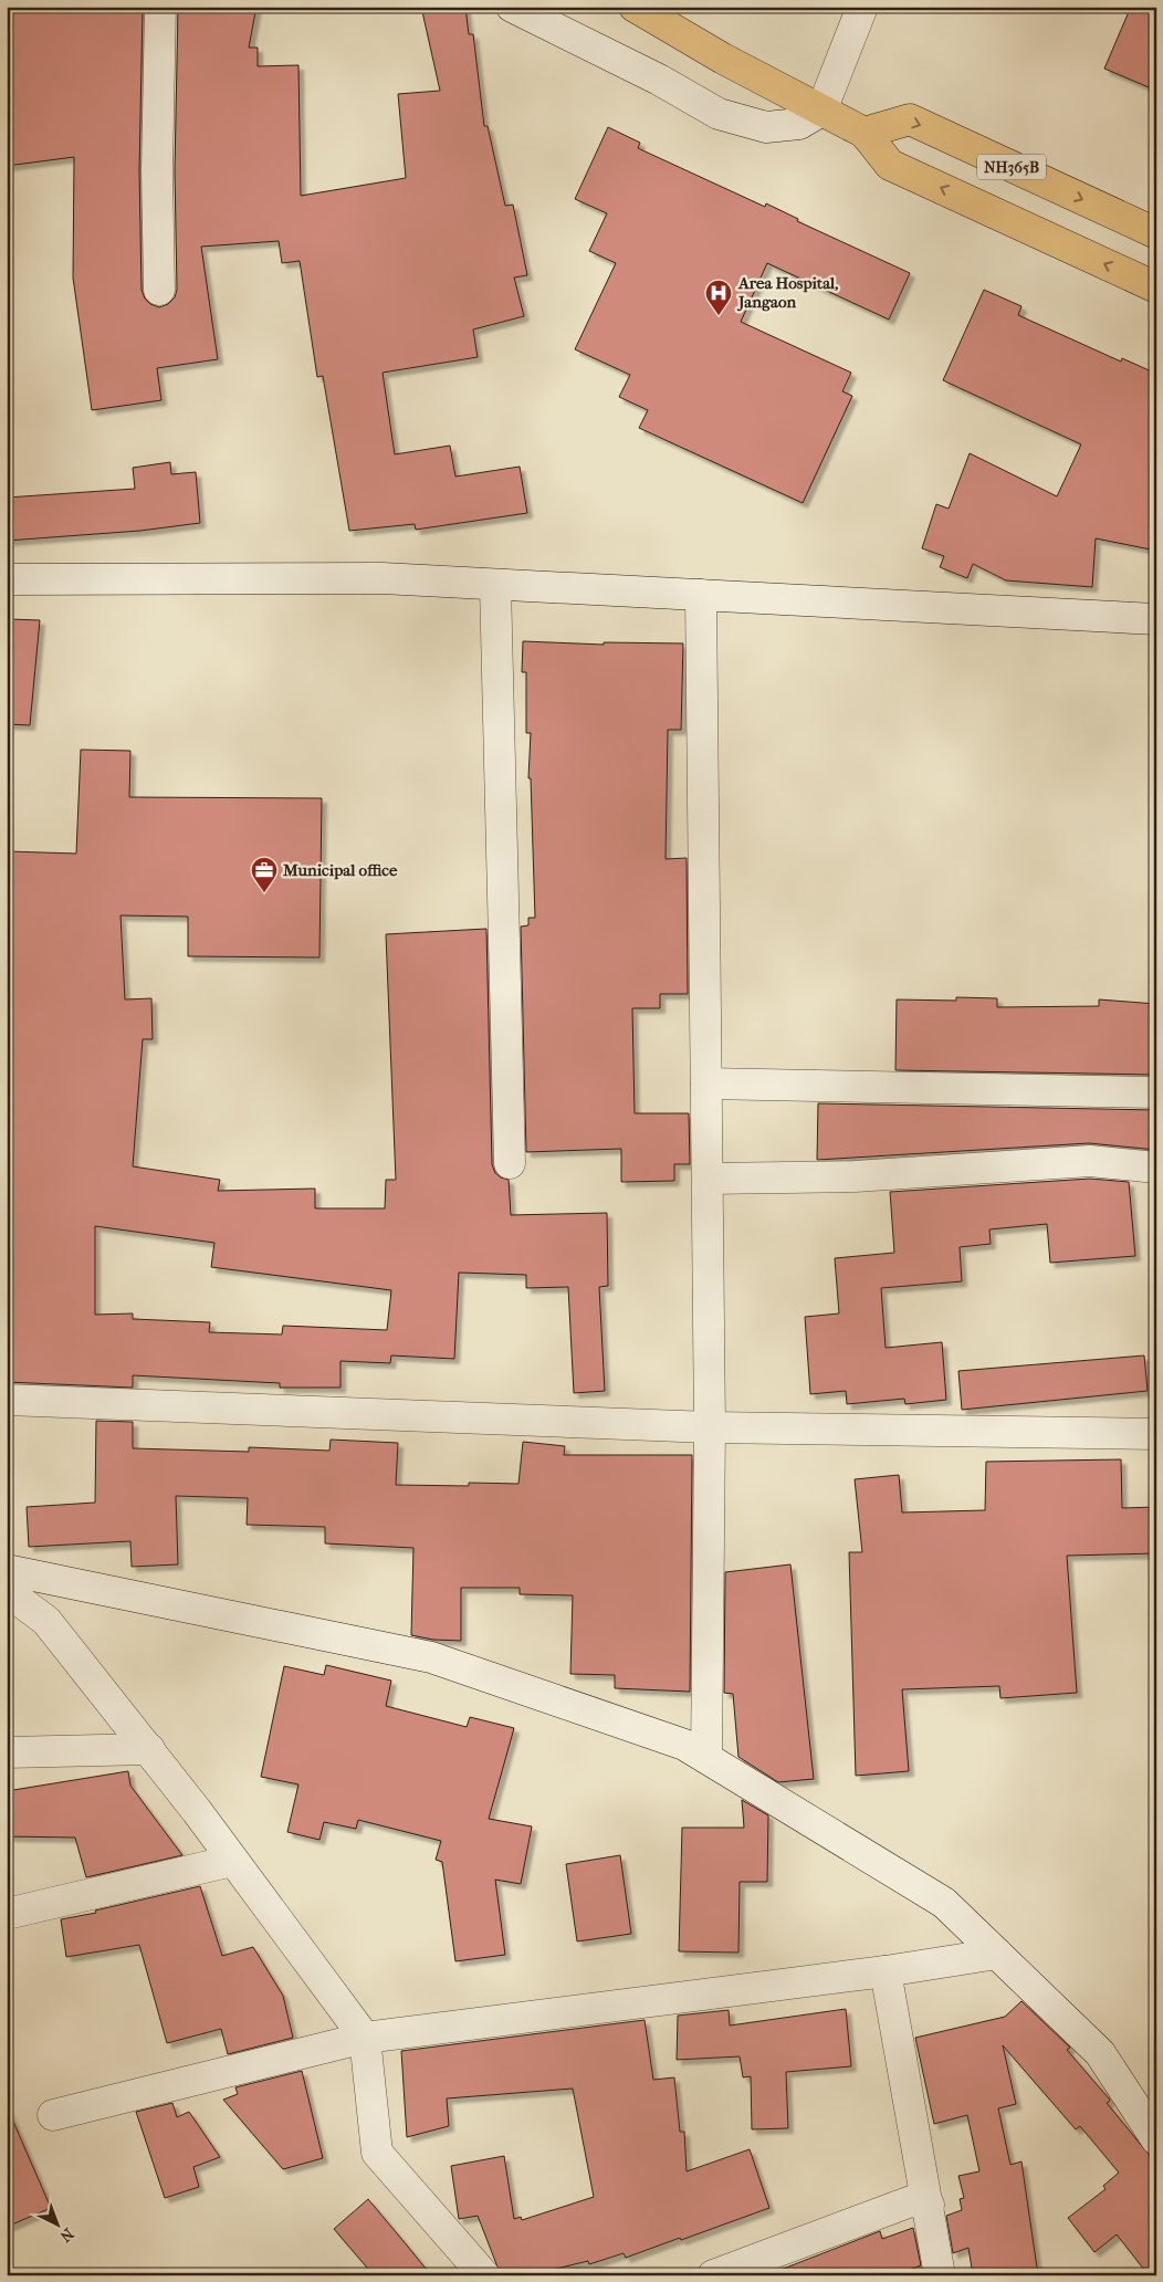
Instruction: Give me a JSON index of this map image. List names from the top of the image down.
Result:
{
  "streets": {
    "highway": ["NH365B"]
  },
  "places": {
    "hospital": ["Area Hospital, Jangaon"],
    "office": ["Municipal office"]
  },
  "north": "bottom right"
}
